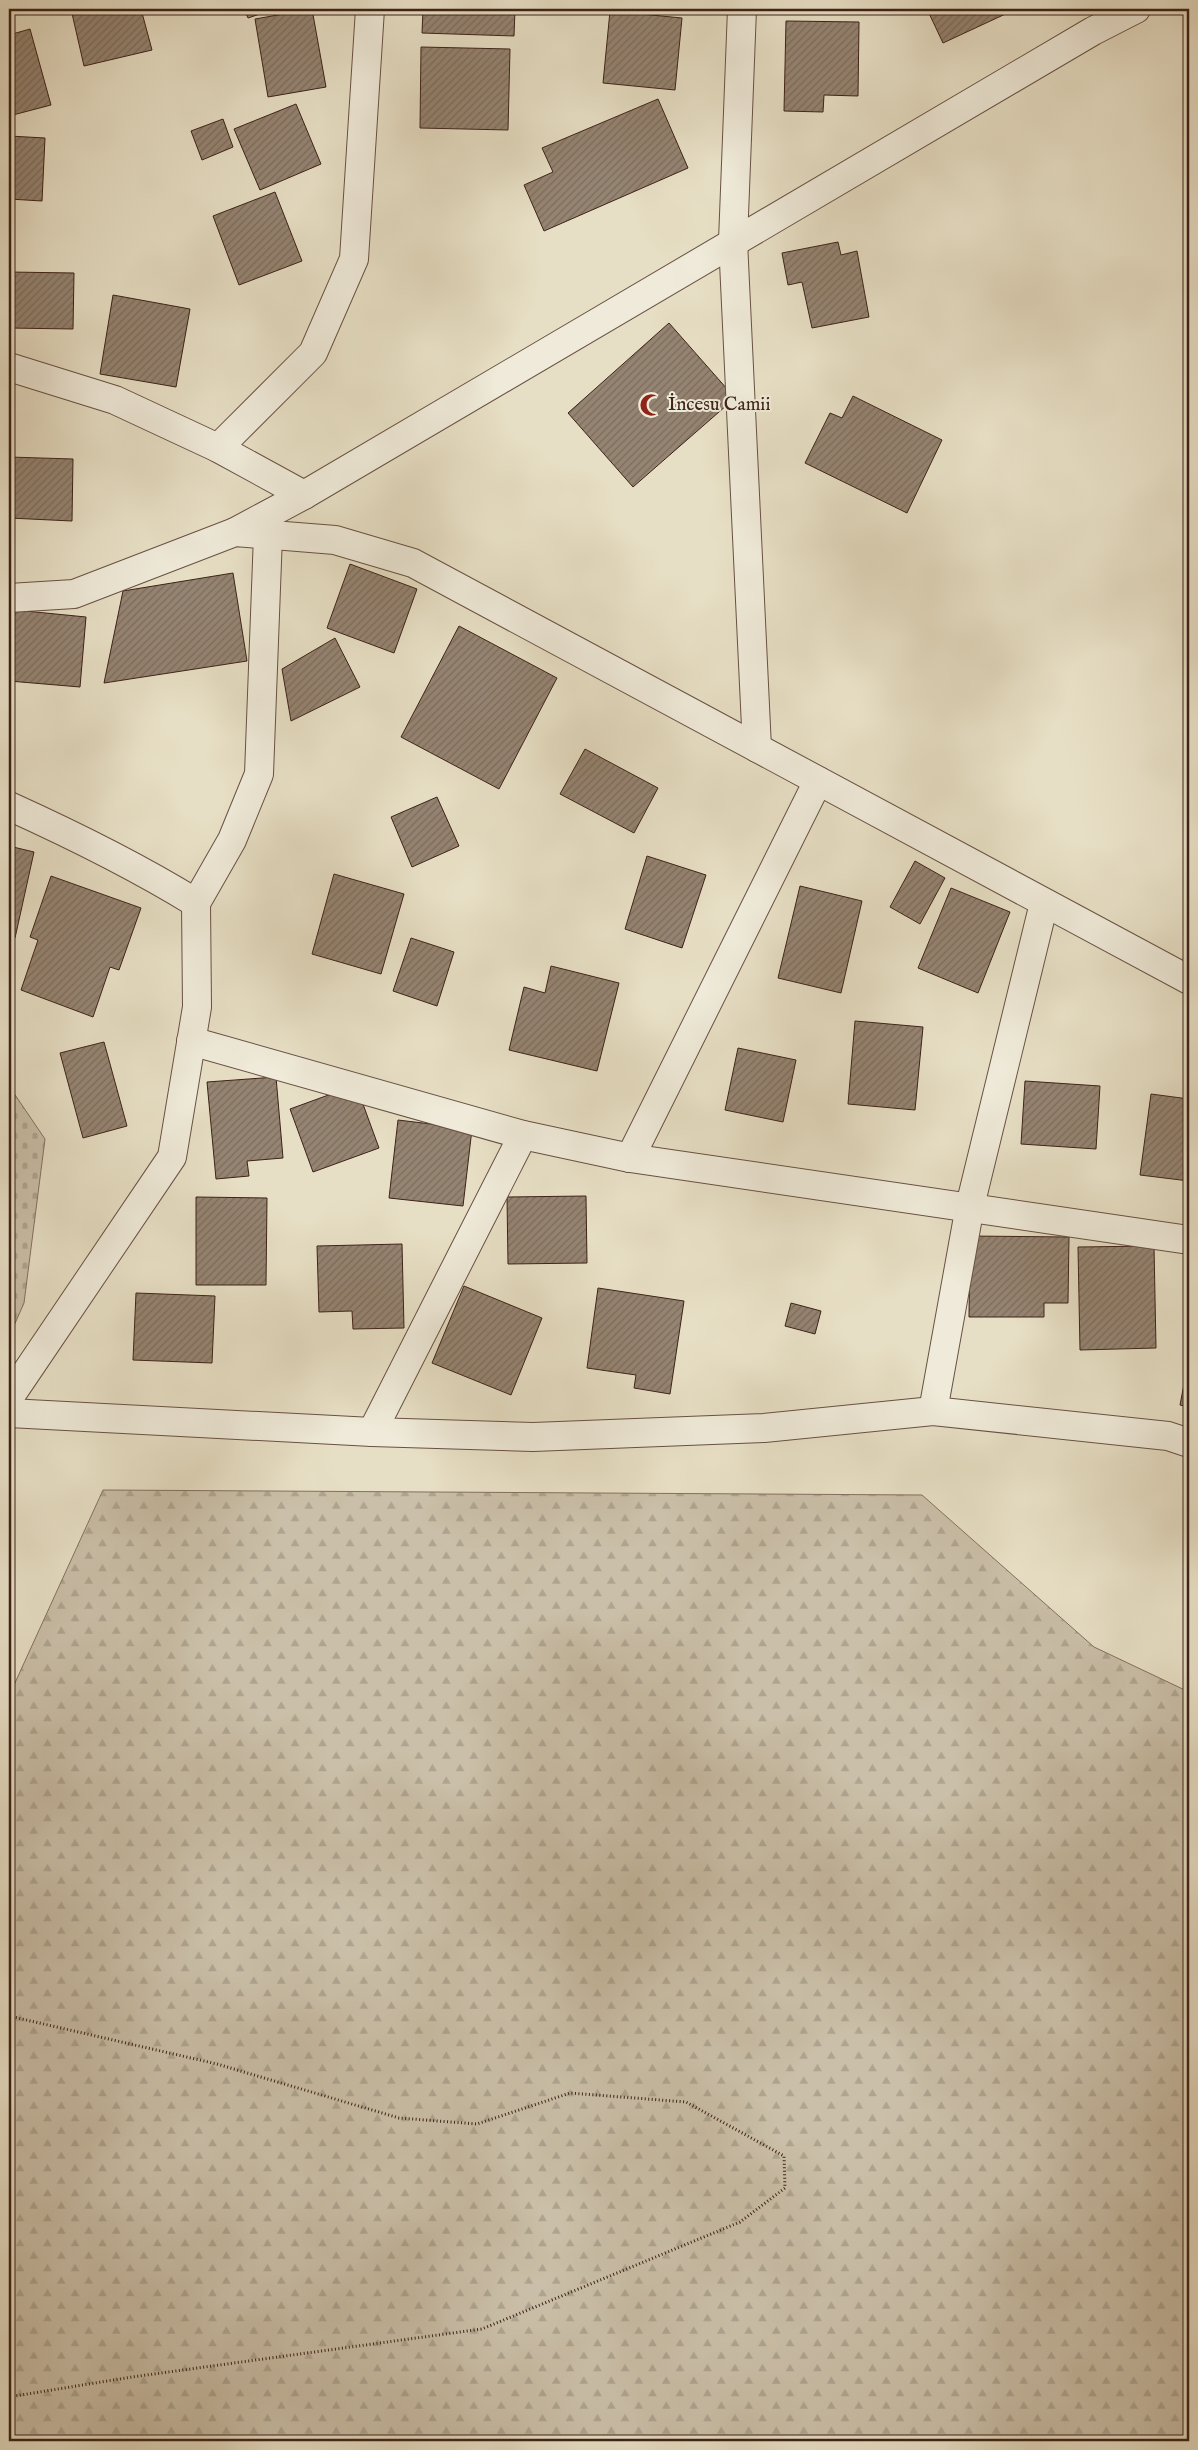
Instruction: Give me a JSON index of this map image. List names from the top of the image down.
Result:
{
  "places": {
    "mosque": ["İncesu Camii"]
  }
}
